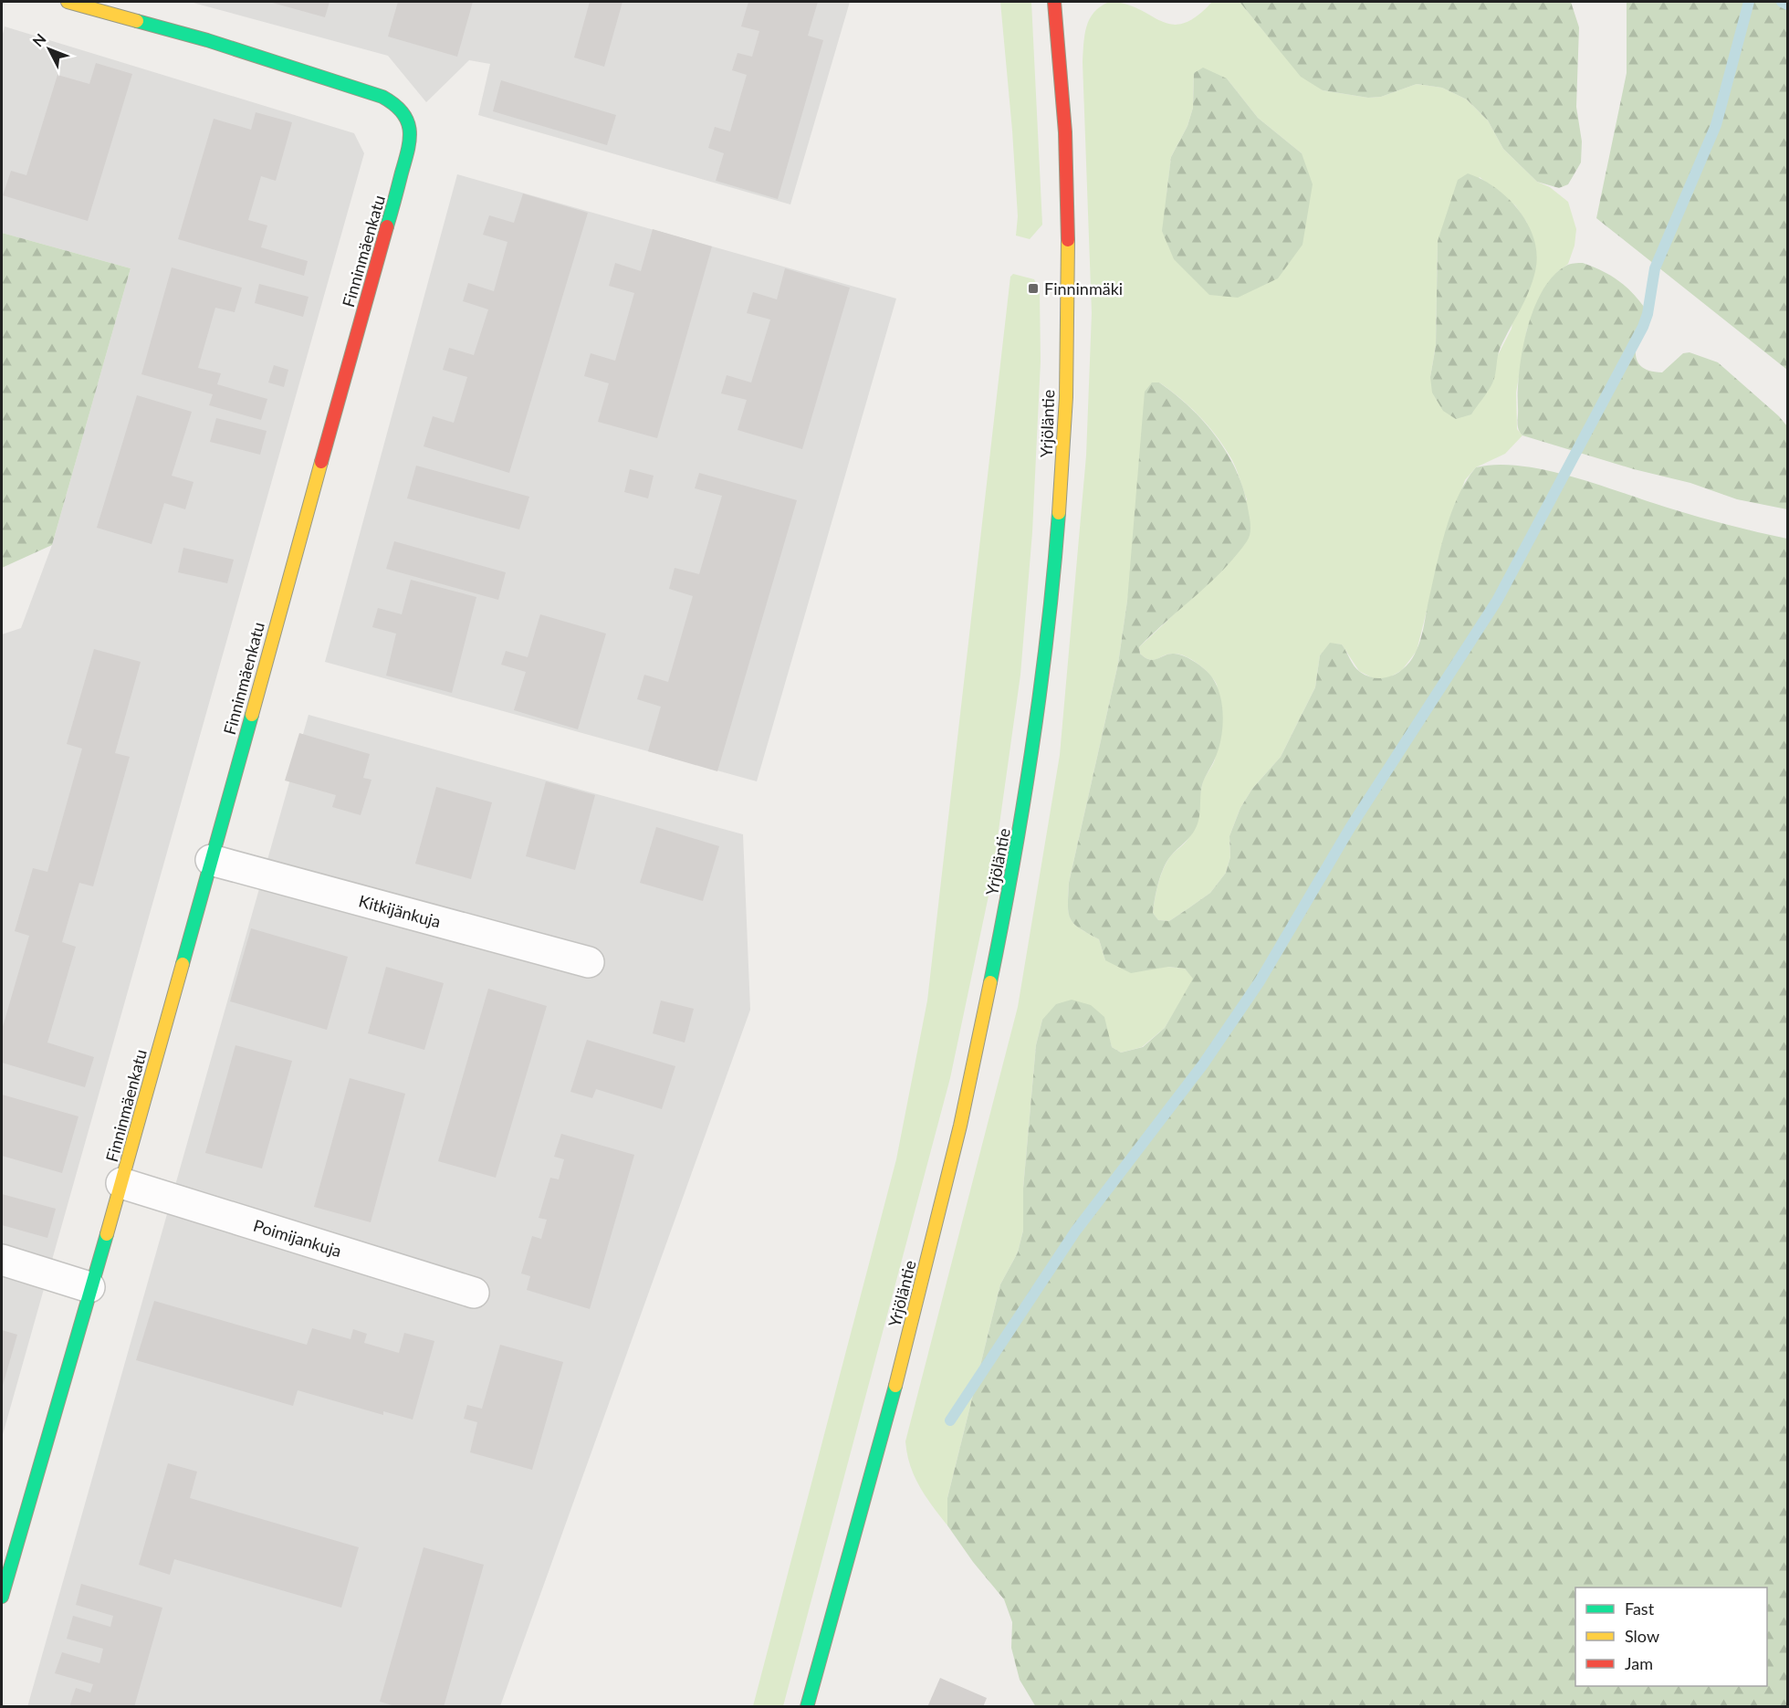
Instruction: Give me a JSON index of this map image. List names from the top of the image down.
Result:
{
  "streets": {
    "street": [
      "Finninmäenkatu",
      "Yrjöläntie",
      "Kitkijänkuja",
      "Poimijankuja"
    ]
  },
  "crossings": [
    ["Finninmäenkatu", "Kitkijänkuja"],
    ["Finninmäenkatu", "Poimijankuja"]
  ],
  "places": {
    "transit": ["Finninmäki"]
  },
  "legend": ["Fast", "Slow", "Jam"],
  "north": "top left"
}
